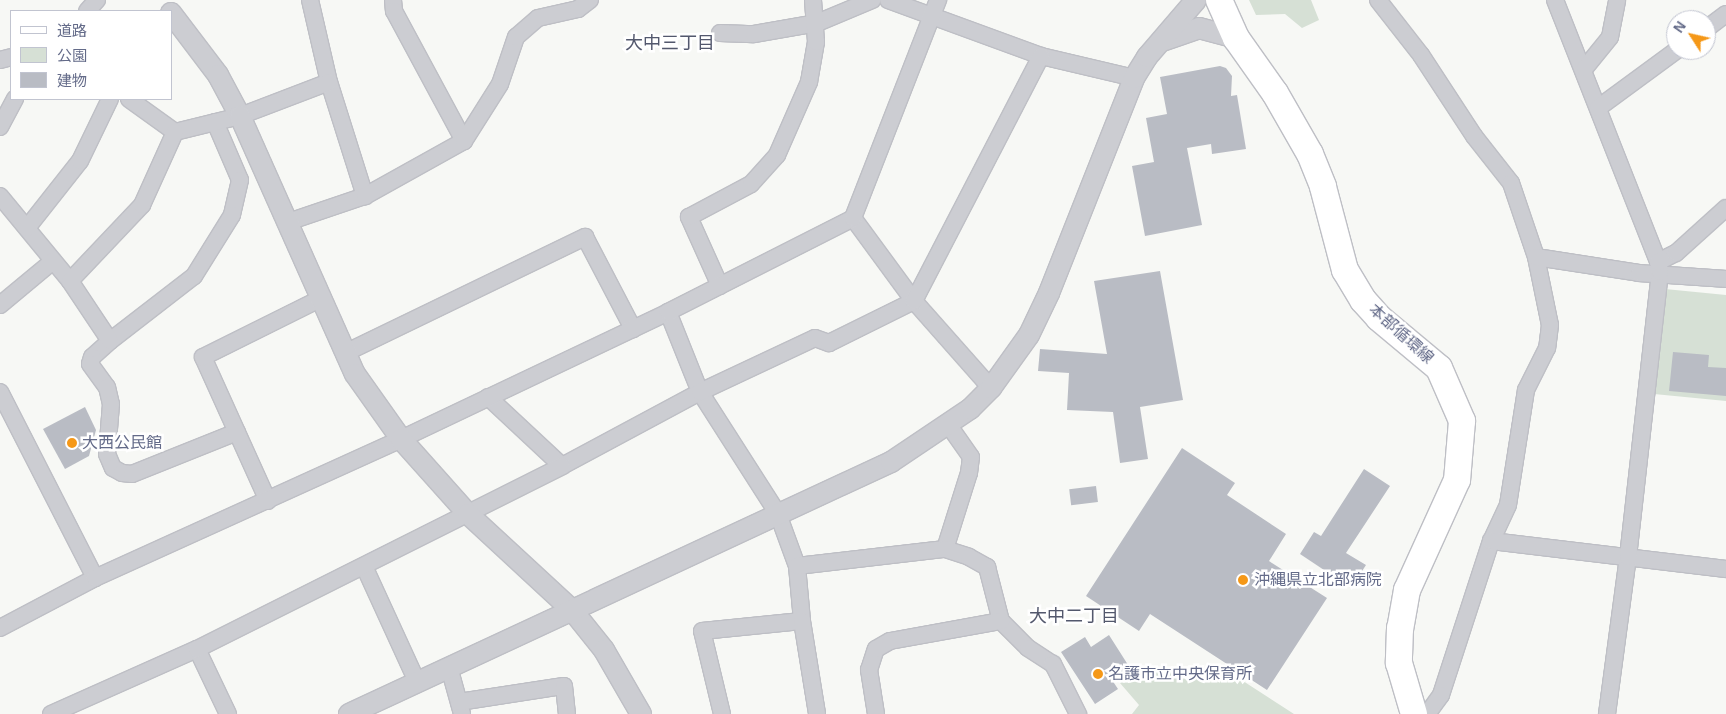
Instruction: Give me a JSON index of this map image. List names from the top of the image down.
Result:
{
  "streets": {
    "main road": ["本部循環線"]
  },
  "districts": ["大中三丁目", "大中二丁目"],
  "places": ["大西公民館", "沖縄県立北部病院", "名護市立中央保育所"],
  "legend": ["道路", "公園", "建物"],
  "north": "top left"
}
